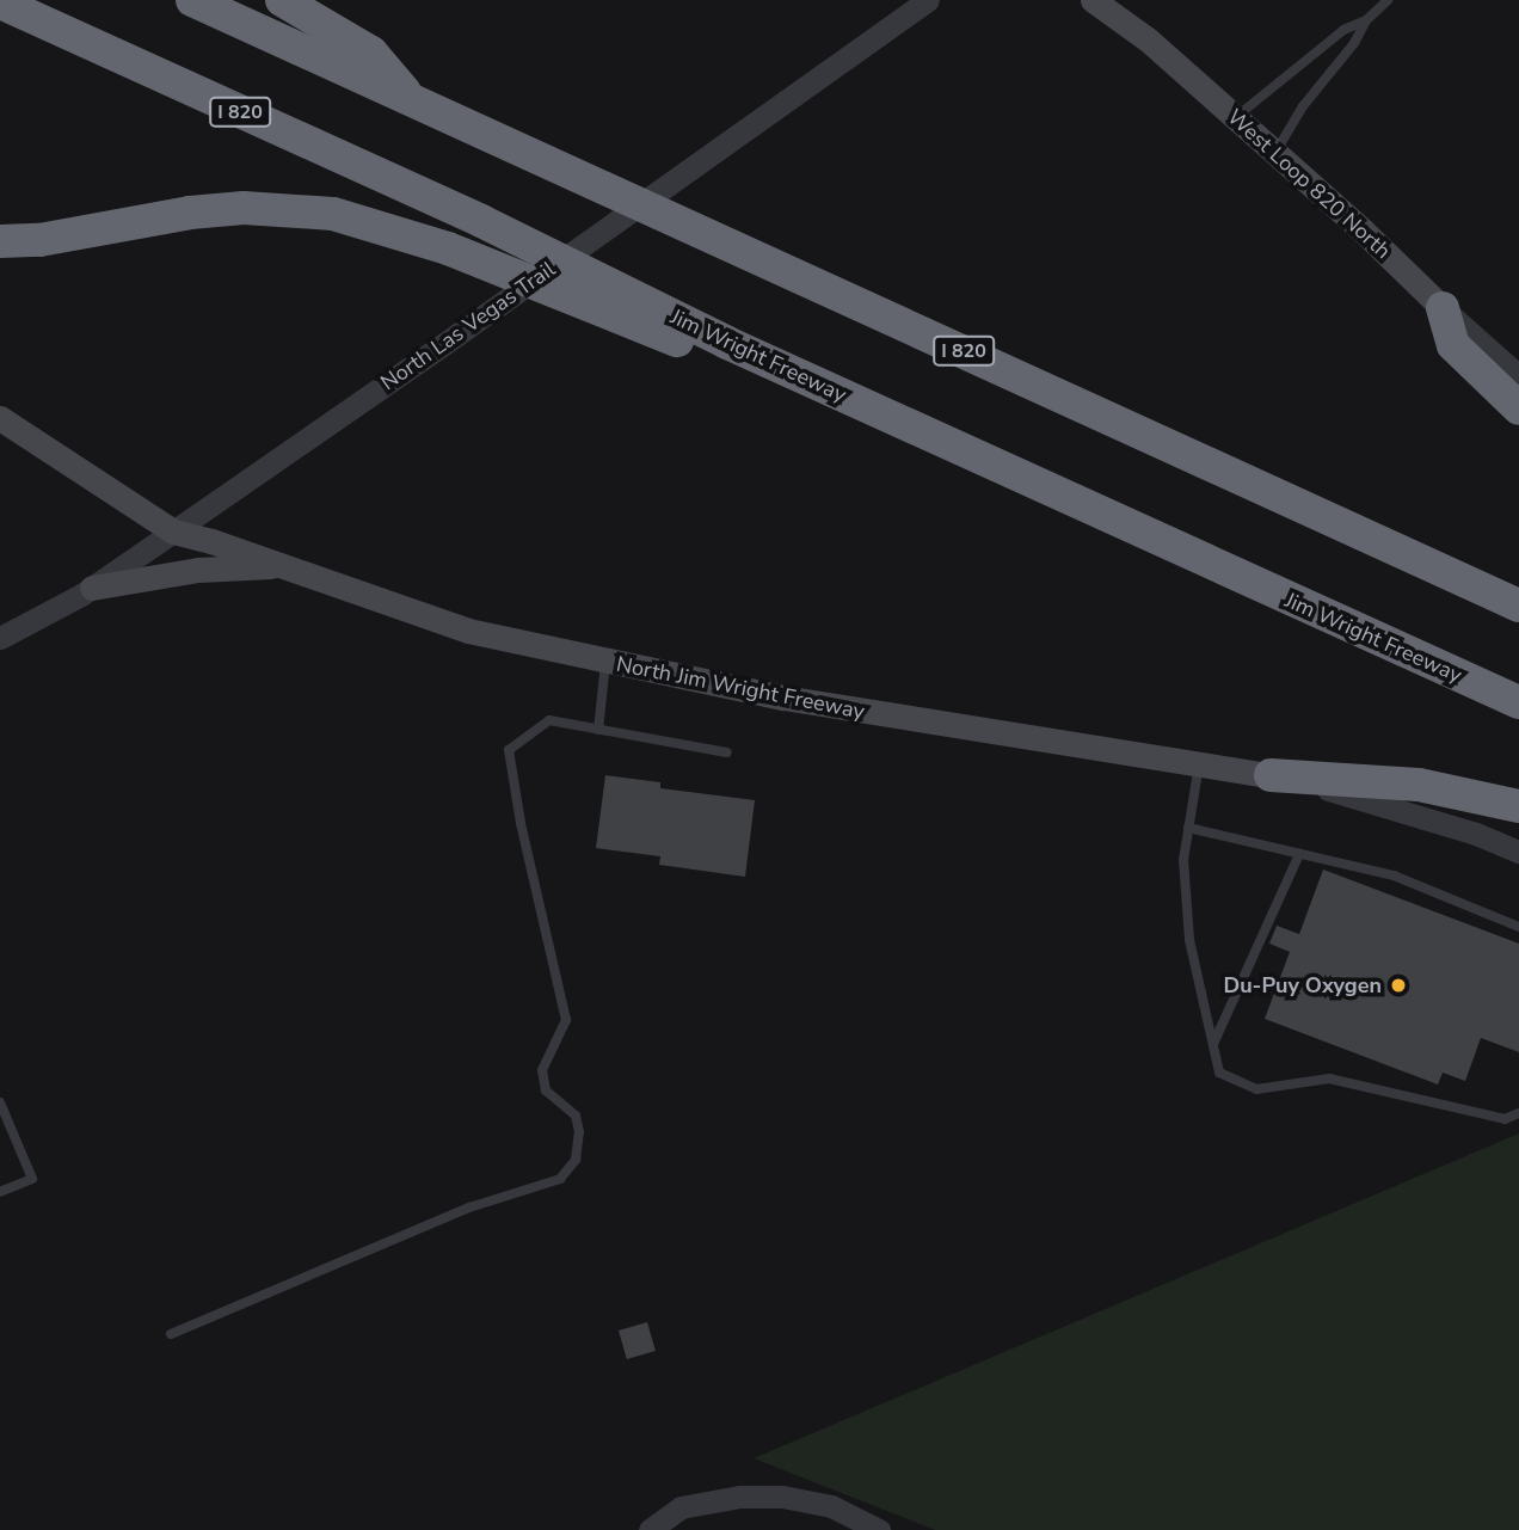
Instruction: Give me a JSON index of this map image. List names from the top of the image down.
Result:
{
  "streets": {
    "highway": ["I 820", "Jim Wright Freeway"],
    "main road": ["West Loop 820 North", "North Jim Wright Freeway"],
    "street": ["North Las Vegas Trail"]
  },
  "crossings": [
    ["North Las Vegas Trail", "North Jim Wright Freeway"]
  ],
  "places": ["Du-Puy Oxygen"]
}
